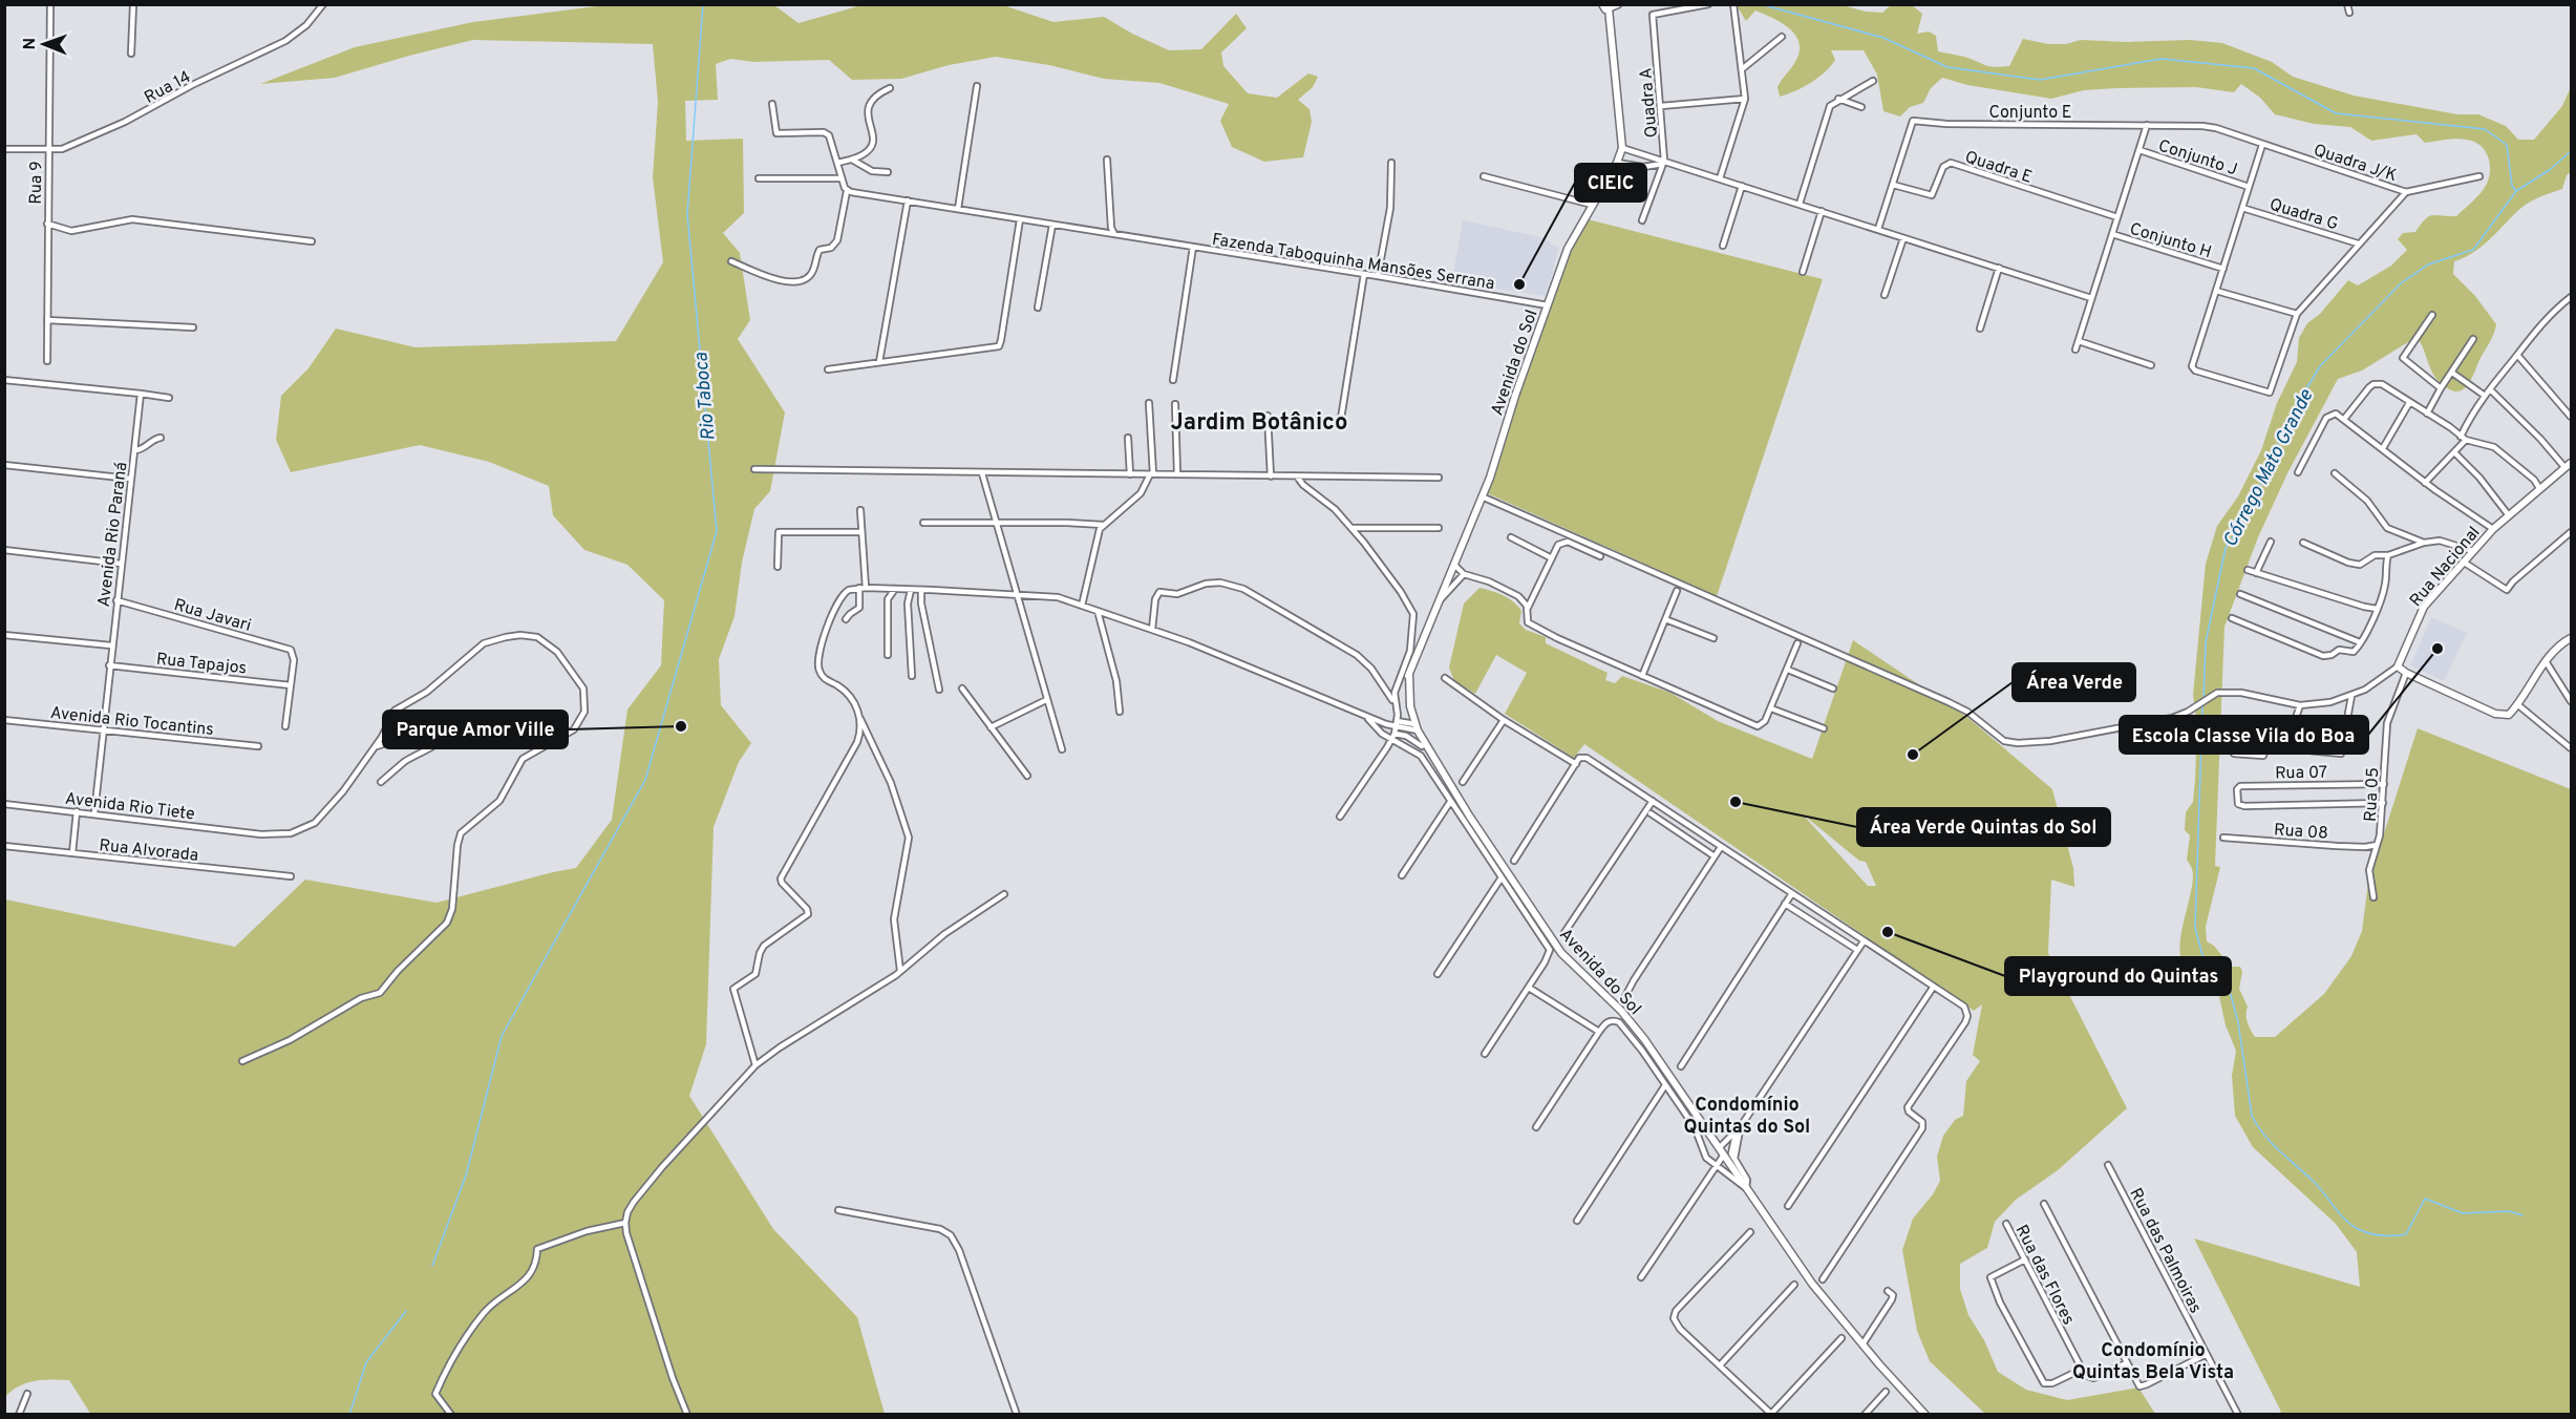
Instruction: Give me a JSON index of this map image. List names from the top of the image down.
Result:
{
  "streets": {
    "street": [
      "Rua 14",
      "Quadra A",
      "Conjunto E",
      "Conjunto J",
      "Quadra J/K",
      "Quadra E",
      "Rua 9",
      "Quadra G",
      "Conjunto H",
      "Fazenda Taboquinha Mansões Serrana",
      "Avenida do Sol",
      "Avenida Rio Paraná",
      "Rua Nacional",
      "Rua Javari",
      "Rua Tapajos",
      "Avenida Rio Tocantins",
      "Rua 07",
      "Rua 05",
      "Avenida Rio Tiete",
      "Rua 08",
      "Rua Alvorada",
      "Rua das Palmoiras",
      "Rua das Flores"
    ]
  },
  "crossings": [
    ["Rua 14", "Rua 9"],
    ["Conjunto E", "Quadra J/K"],
    ["Conjunto E", "Quadra E"],
    ["Fazenda Taboquinha Mansões Serrana", "Avenida do Sol"],
    ["Avenida do Sol", "Rua Nacional"],
    ["Avenida Rio Paraná", "Rua Javari"],
    ["Avenida Rio Paraná", "Rua Tapajos"],
    ["Avenida Rio Paraná", "Avenida Rio Tocantins"],
    ["Avenida Rio Paraná", "Avenida Rio Tiete"],
    ["Rua Javari", "Rua Tapajos"],
    ["Rua 07", "Rua 05"],
    ["Rua 05", "Rua 08"]
  ],
  "districts": ["Jardim Botânico", "Condomínio Quintas do Sol", "Condomínio Quintas Bela Vista"],
  "water": ["Rio Taboca", "Córrego Mato Grande"],
  "places": [
    "CIEIC",
    "Escola Classe Vila do Boa",
    "Parque Amor Ville",
    "Área Verde",
    "Área Verde Quintas do Sol",
    "Playground do Quintas"
  ],
  "north": "left"
}
